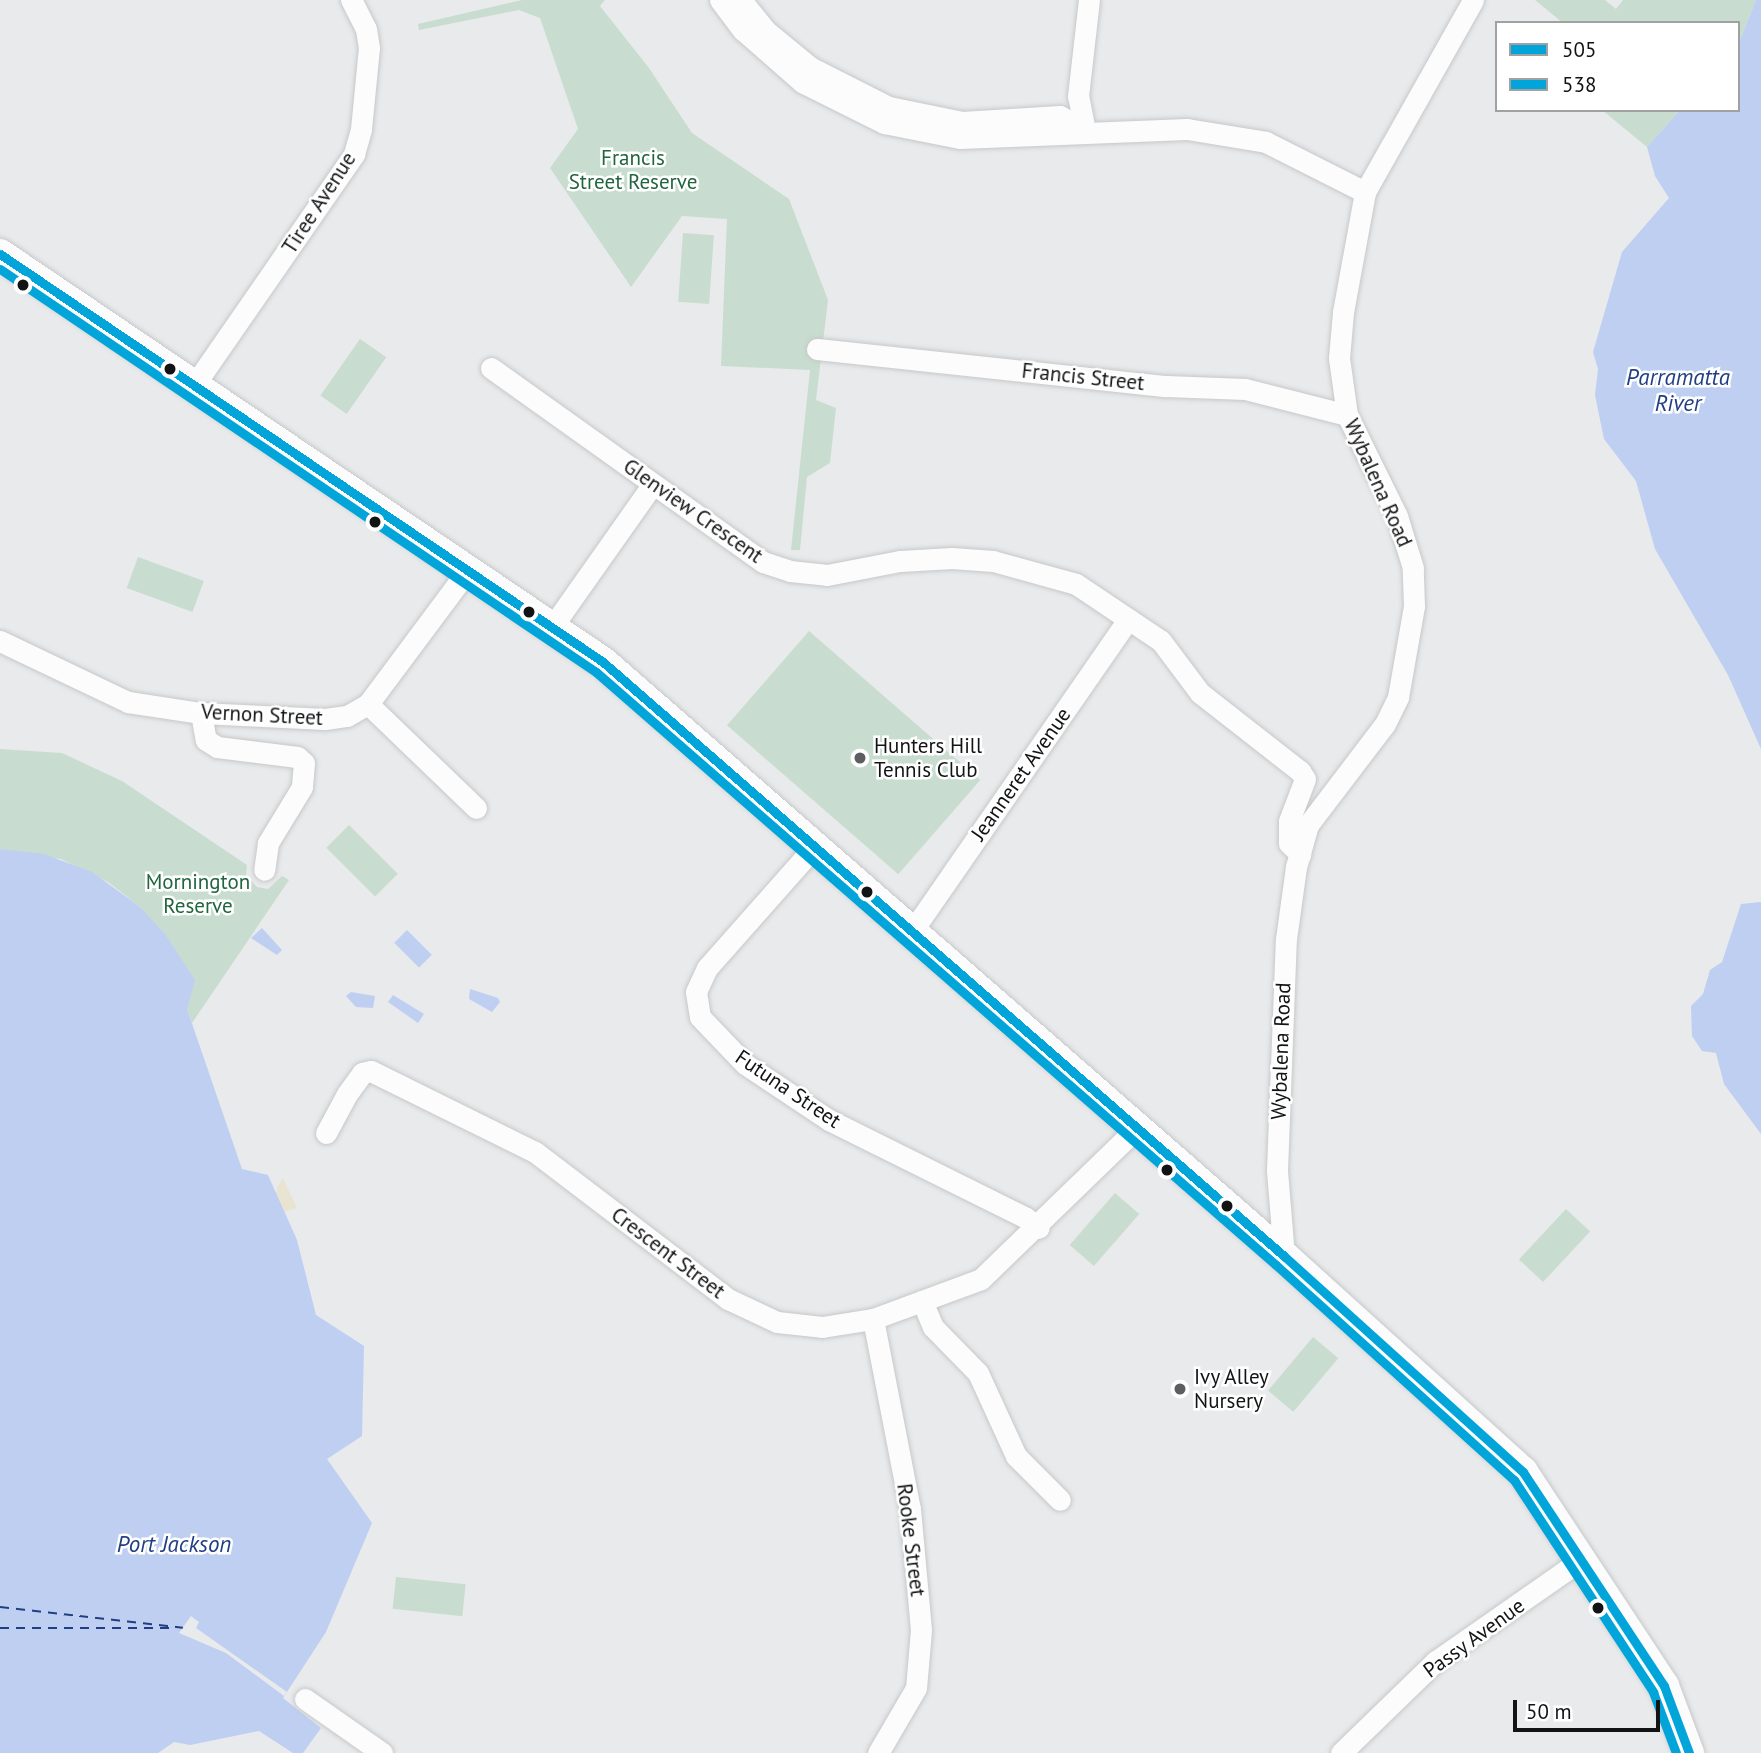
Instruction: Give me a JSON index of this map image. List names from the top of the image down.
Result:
{
  "streets": {
    "street": [
      "Tiree Avenue",
      "Francis Street",
      "Wybalena Road",
      "Glenview Crescent",
      "Vernon Street",
      "Jeanneret Avenue",
      "Futuna Street",
      "Crescent Street",
      "Rooke Street",
      "Passy Avenue"
    ]
  },
  "crossings": [
    ["Francis Street", "Wybalena Road"],
    ["Wybalena Road", "Glenview Crescent"],
    ["Glenview Crescent", "Jeanneret Avenue"],
    ["Futuna Street", "Crescent Street"],
    ["Crescent Street", "Rooke Street"]
  ],
  "water": ["Parramatta River", "Port Jackson"],
  "parks": ["Francis Street Reserve", "Mornington Reserve"],
  "places": ["Hunters Hill Tennis Club", "Ivy Alley Nursery"],
  "lines": ["transit line 505", "transit line 538"],
  "legend": ["505", "538"],
  "scale_bar": "50 m"
}
